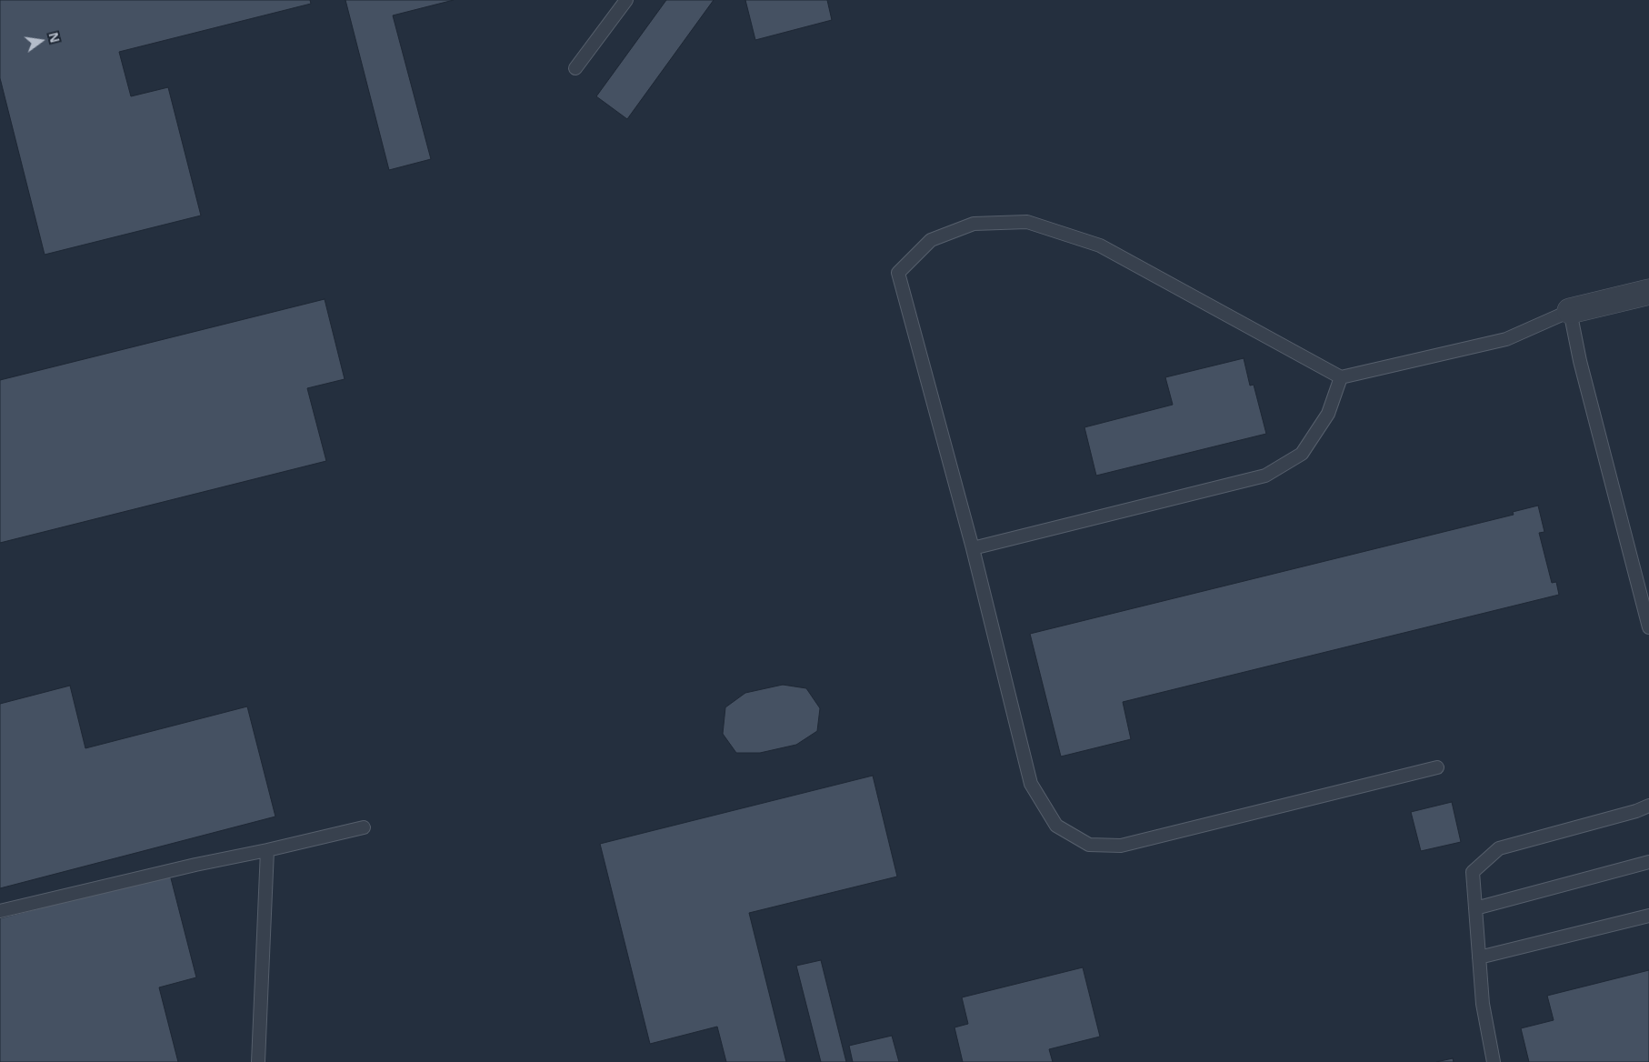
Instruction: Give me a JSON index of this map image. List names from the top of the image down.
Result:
{
  "north": "right"
}
